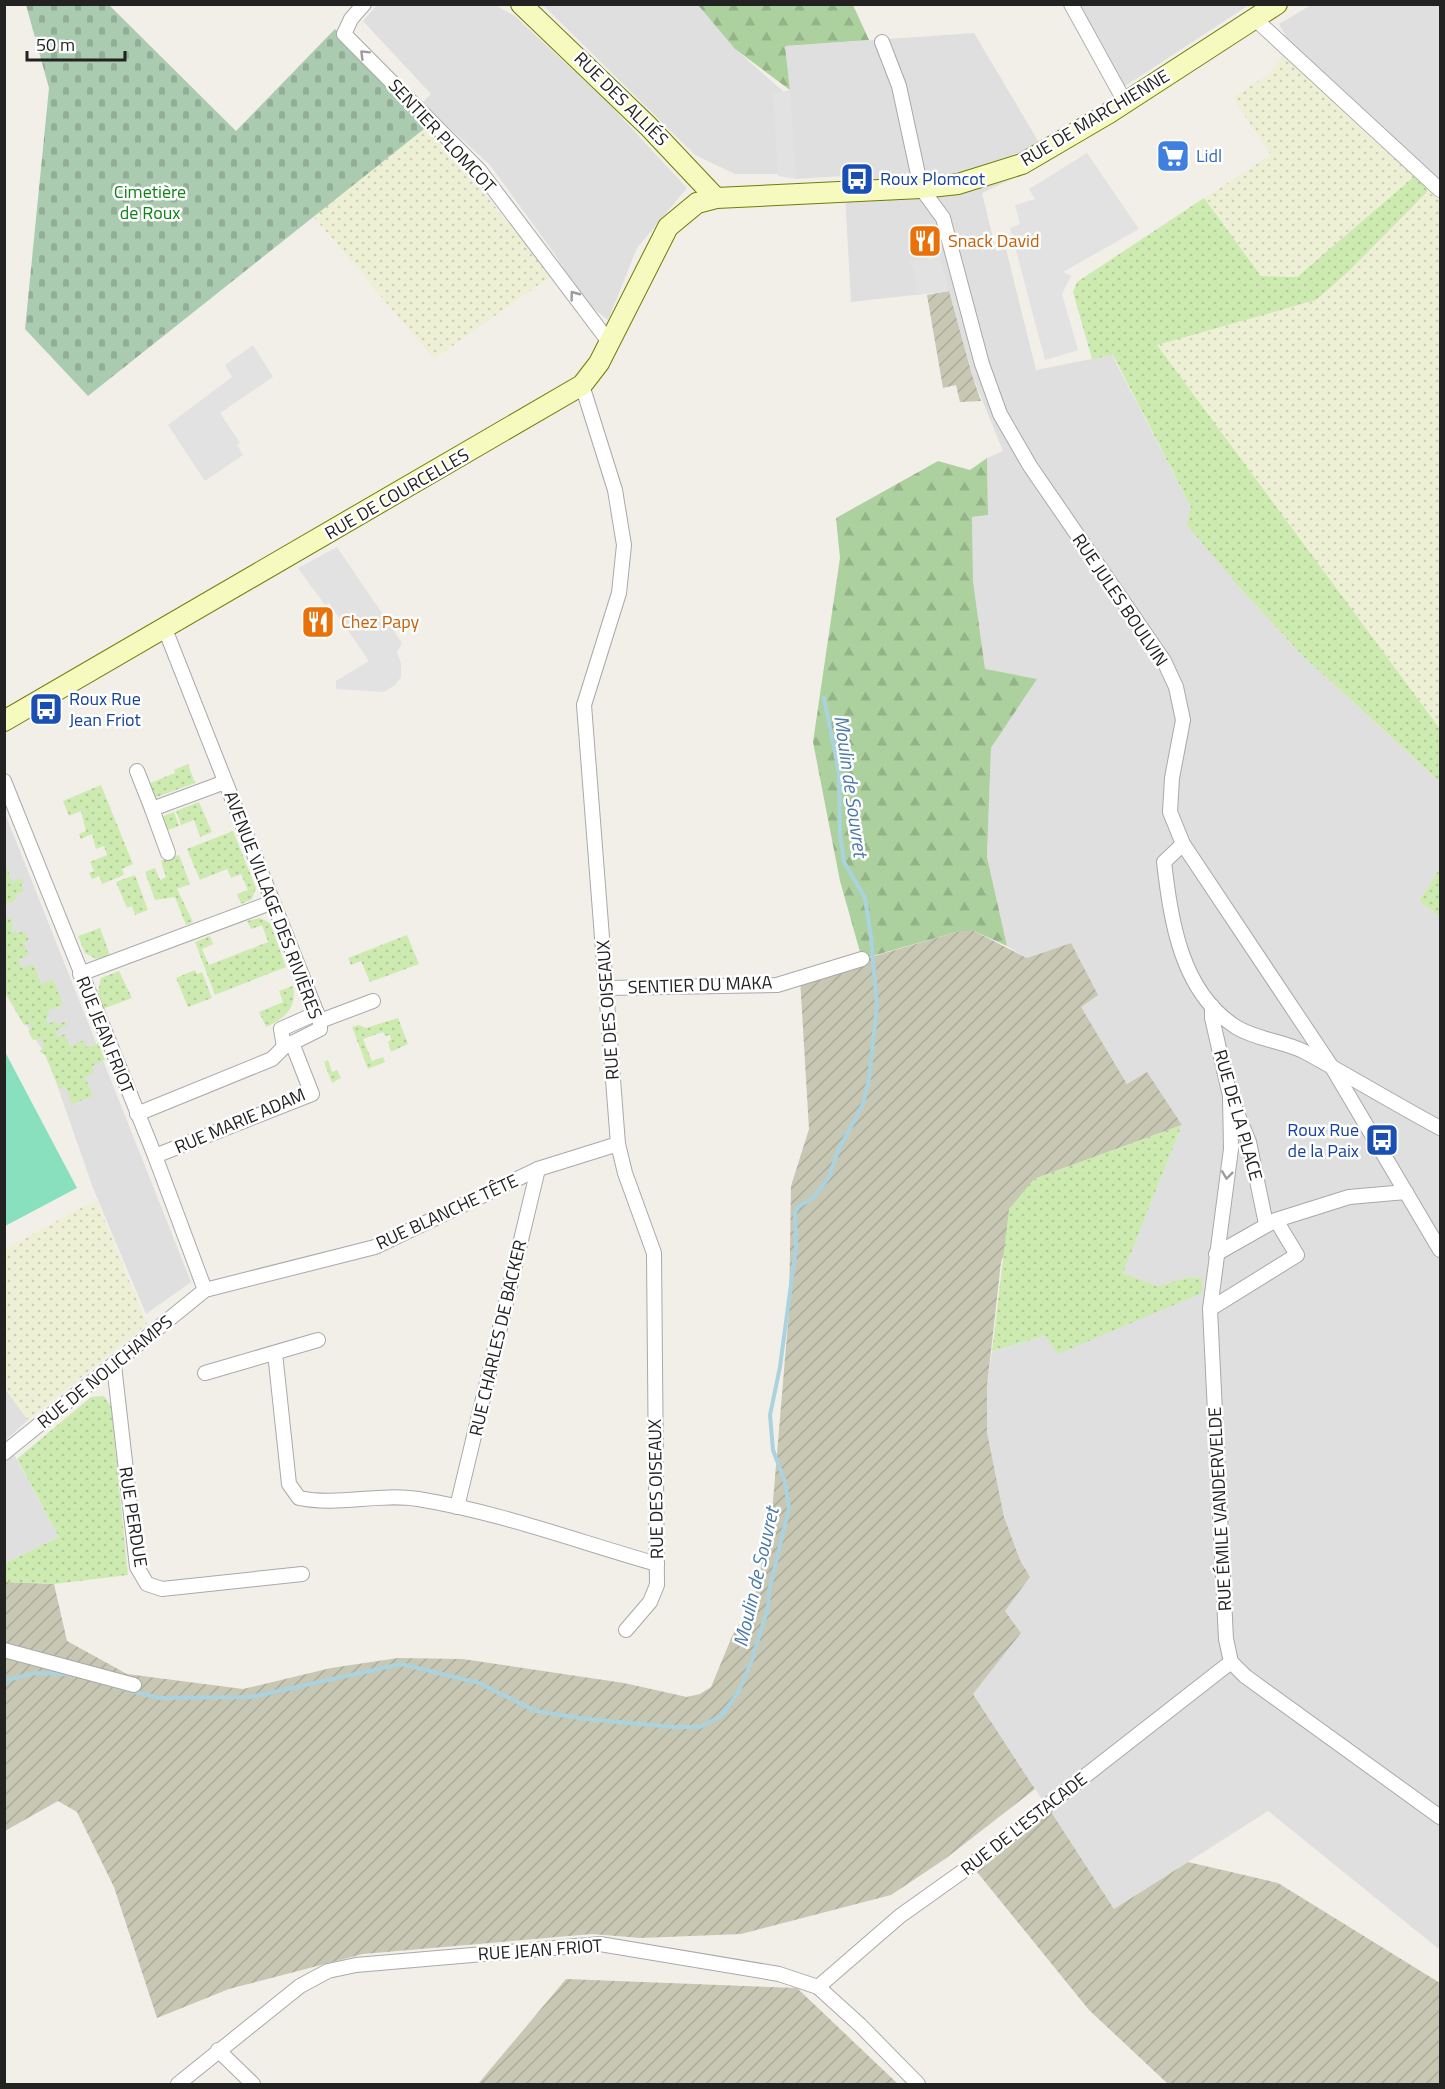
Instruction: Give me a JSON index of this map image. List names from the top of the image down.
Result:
{
  "streets": {
    "main road": ["RUE DES ALLIÉS", "RUE DE MARCHIENNE", "RUE DE COURCELLES"],
    "street": [
      "SENTIER PLOMCOT",
      "RUE JULES BOULVIN",
      "AVENUE VILLAGE DES RIVIÈRES",
      "SENTIER DU MAKA",
      "RUE DES OISEAUX",
      "RUE JEAN FRIOT",
      "RUE DE LA PLACE",
      "RUE MARIE ADAM",
      "RUE BLANCHE TÊTE",
      "RUE CHARLES DE BACKER",
      "RUE DE NOLICHAMPS",
      "RUE ÉMILE VANDERVELDE",
      "RUE PERDUE",
      "RUE DE L'ESTACADE"
    ]
  },
  "crossings": [
    ["RUE DES ALLIÉS", "RUE DE MARCHIENNE"],
    ["RUE DES ALLIÉS", "RUE DE COURCELLES"],
    ["RUE DE MARCHIENNE", "RUE DE COURCELLES"],
    ["RUE DE MARCHIENNE", "RUE JULES BOULVIN"],
    ["SENTIER PLOMCOT", "RUE DE COURCELLES"],
    ["RUE DE COURCELLES", "AVENUE VILLAGE DES RIVIÈRES"],
    ["RUE DE COURCELLES", "RUE DES OISEAUX"],
    ["SENTIER DU MAKA", "RUE DES OISEAUX"],
    ["RUE DES OISEAUX", "RUE BLANCHE TÊTE"],
    ["RUE JEAN FRIOT", "RUE MARIE ADAM"],
    ["RUE JEAN FRIOT", "RUE BLANCHE TÊTE"],
    ["RUE JEAN FRIOT", "RUE DE NOLICHAMPS"],
    ["RUE JEAN FRIOT", "RUE DE L'ESTACADE"],
    ["RUE DE LA PLACE", "RUE ÉMILE VANDERVELDE"],
    ["RUE BLANCHE TÊTE", "RUE CHARLES DE BACKER"],
    ["RUE BLANCHE TÊTE", "RUE DE NOLICHAMPS"],
    ["RUE DE NOLICHAMPS", "RUE PERDUE"],
    ["RUE ÉMILE VANDERVELDE", "RUE DE L'ESTACADE"]
  ],
  "one_way": ["SENTIER PLOMCOT"],
  "water": ["Moulin de Souvret"],
  "parks": ["Cimetière de Roux"],
  "places": {
    "supermarket": ["Lidl"],
    "bus stop": ["Roux Plomcot", "Roux Rue Jean Friot", "Roux Rue de la Paix"],
    "restaurant": ["Snack David", "Chez Papy"]
  },
  "scale_bar": "50 m"
}
